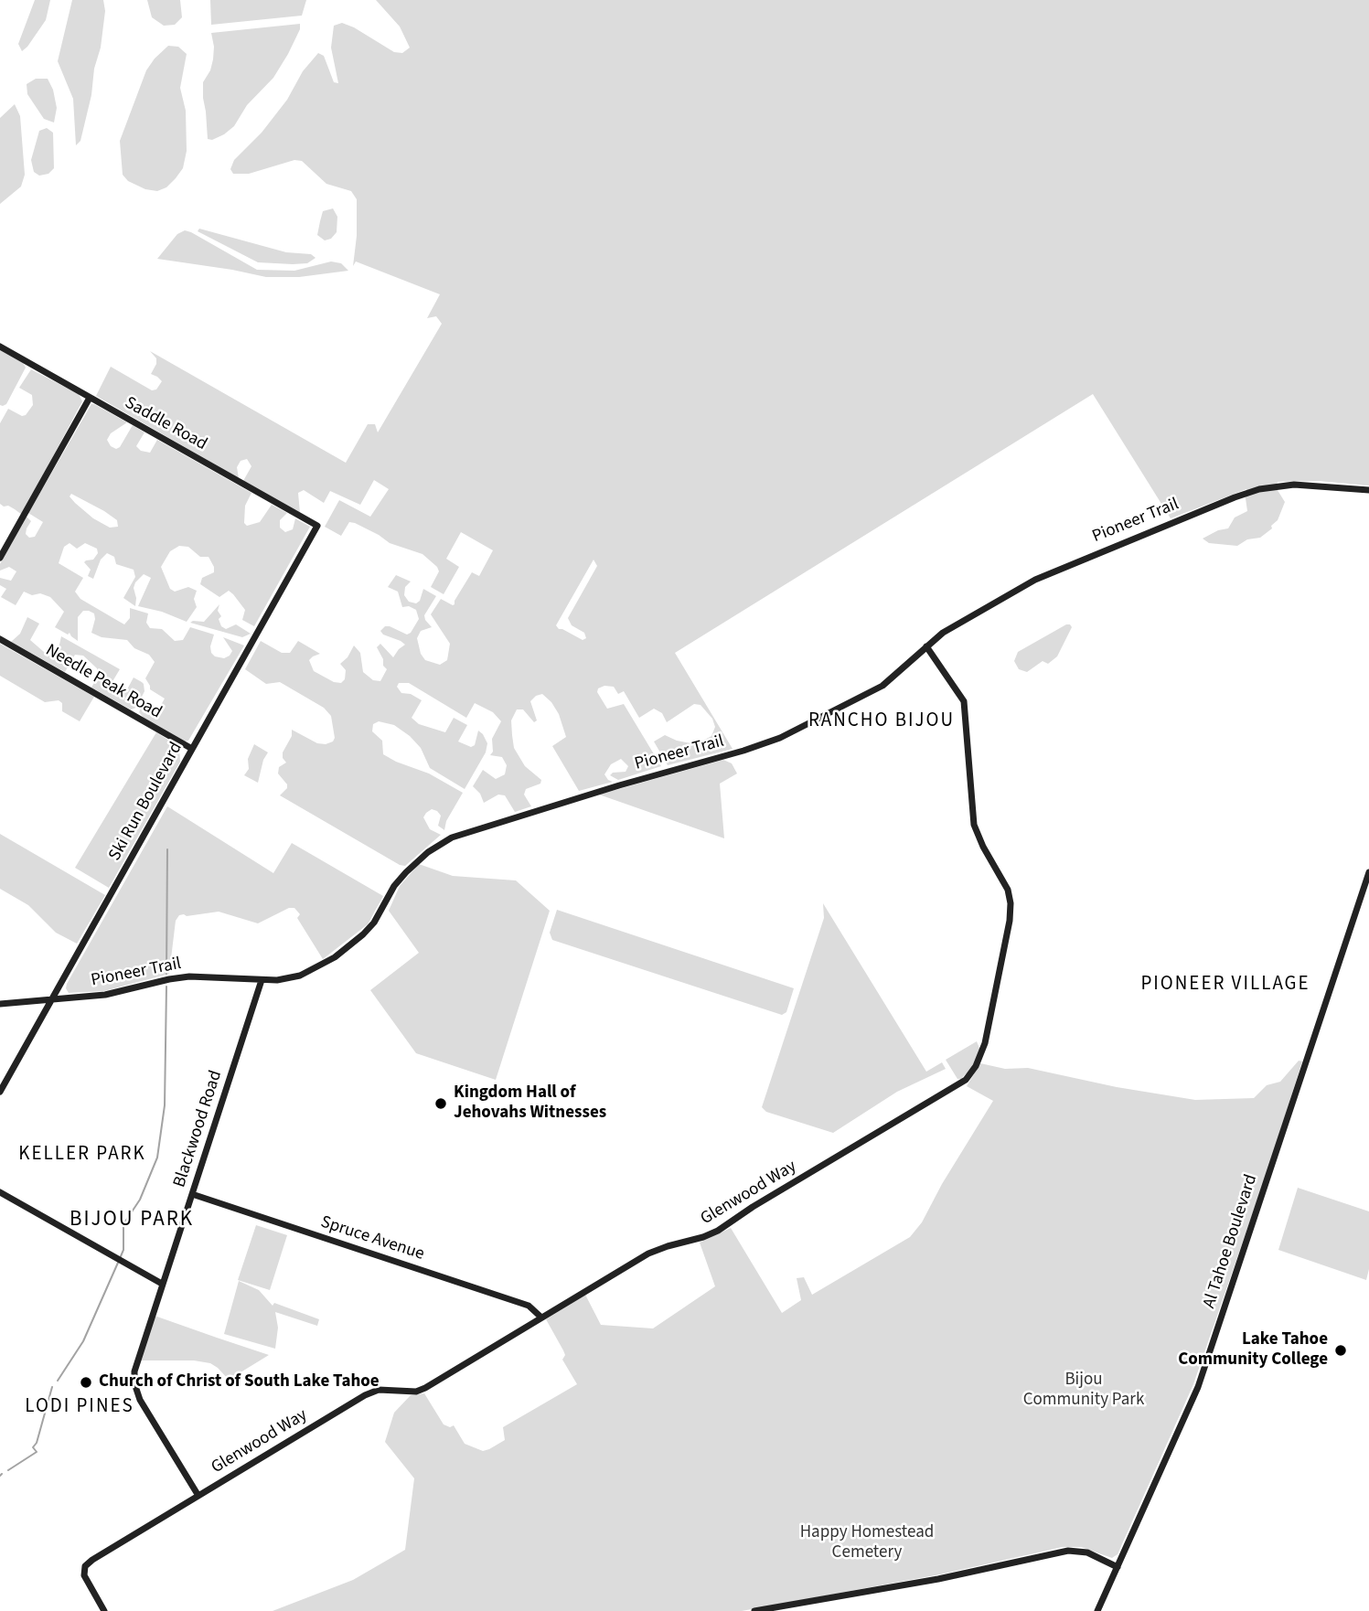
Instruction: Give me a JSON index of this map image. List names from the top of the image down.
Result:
{
  "streets": {
    "street": [
      "Saddle Road",
      "Pioneer Trail",
      "Needle Peak Road",
      "Ski Run Boulevard",
      "Blackwood Road",
      "Glenwood Way",
      "Spruce Avenue",
      "Al Tahoe Boulevard"
    ]
  },
  "crossings": [
    ["Saddle Road", "Ski Run Boulevard"],
    ["Pioneer Trail", "Ski Run Boulevard"],
    ["Pioneer Trail", "Blackwood Road"],
    ["Pioneer Trail", "Glenwood Way"],
    ["Needle Peak Road", "Ski Run Boulevard"],
    ["Blackwood Road", "Glenwood Way"],
    ["Blackwood Road", "Spruce Avenue"],
    ["Glenwood Way", "Spruce Avenue"]
  ],
  "districts": [
    "RANCHO BIJOU",
    "PIONEER VILLAGE",
    "KELLER PARK",
    "BIJOU PARK",
    "LODI PINES"
  ],
  "parks": ["Bijou Community Park", "Happy Homestead Cemetery"],
  "places": ["Kingdom Hall of Jehovahs Witnesses", "Lake Tahoe Community College", "Church of Christ of South Lake Tahoe"]
}
